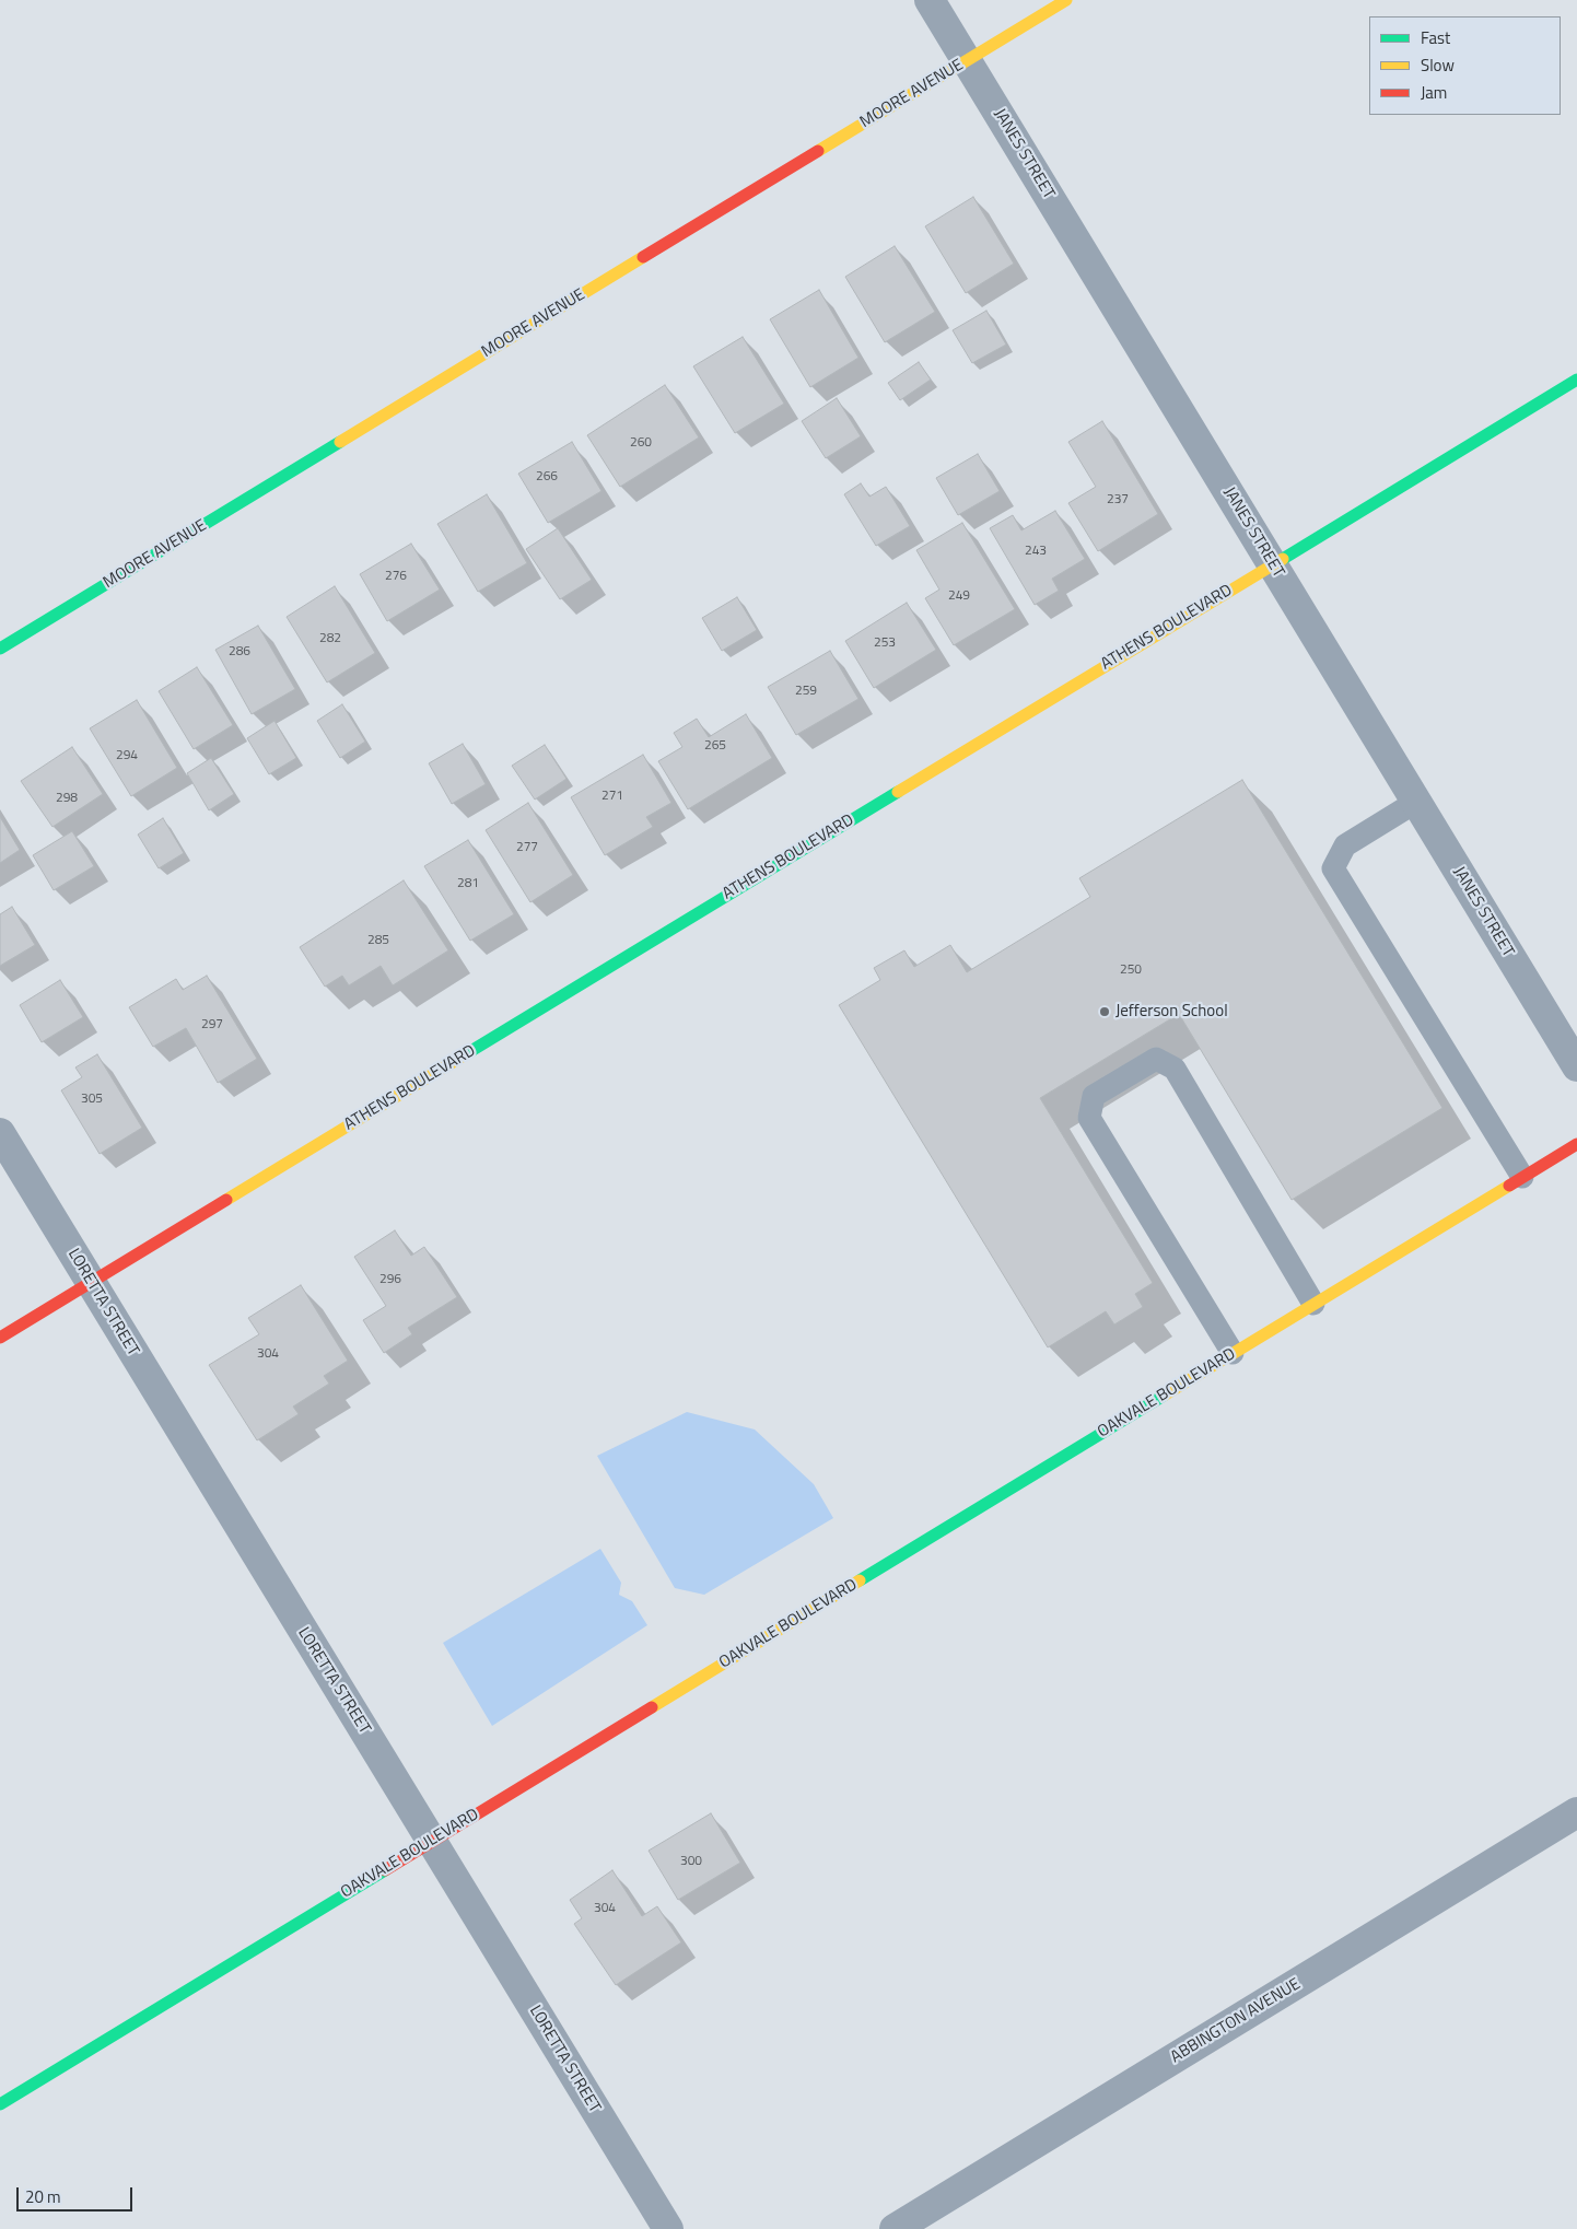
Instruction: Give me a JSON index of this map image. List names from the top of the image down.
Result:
{
  "streets": {
    "street": [
      "MOORE AVENUE",
      "JANES STREET",
      "ATHENS BOULEVARD",
      "LORETTA STREET",
      "OAKVALE BOULEVARD",
      "ABBINGTON AVENUE"
    ]
  },
  "crossings": [
    ["MOORE AVENUE", "JANES STREET"],
    ["JANES STREET", "ATHENS BOULEVARD"],
    ["ATHENS BOULEVARD", "LORETTA STREET"],
    ["LORETTA STREET", "OAKVALE BOULEVARD"]
  ],
  "places": ["Jefferson School"],
  "house_numbers": [
    "260",
    "266",
    "237",
    "243",
    "276",
    "249",
    "282",
    "253",
    "286",
    "259",
    "265",
    "294",
    "271",
    "298",
    "277",
    "281",
    "285",
    "250",
    "297",
    "305",
    "296",
    "304",
    "300",
    "304"
  ],
  "legend": ["Fast", "Slow", "Jam"],
  "scale_bar": "20 m"
}
